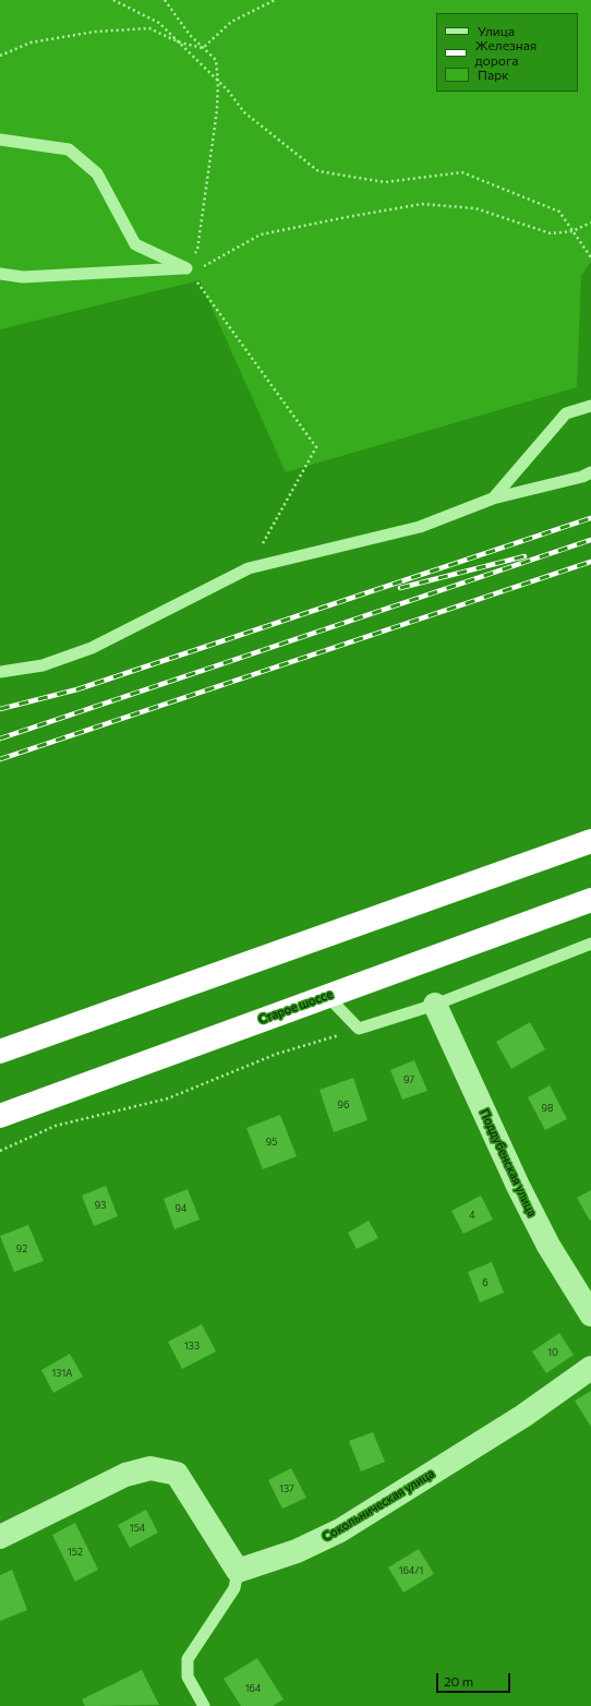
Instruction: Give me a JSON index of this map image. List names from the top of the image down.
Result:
{
  "streets": {
    "highway": ["Старое шоссе"],
    "street": ["Поддубенская улица", "Сокольническая улица"]
  },
  "house_numbers": [
    "97",
    "96",
    "98",
    "95",
    "93",
    "94",
    "4",
    "92",
    "6",
    "133",
    "10",
    "131А",
    "137",
    "154",
    "152",
    "164/1",
    "164"
  ],
  "legend": ["Улица", "Железная дорога", "Парк"],
  "scale_bar": "20 m"
}
